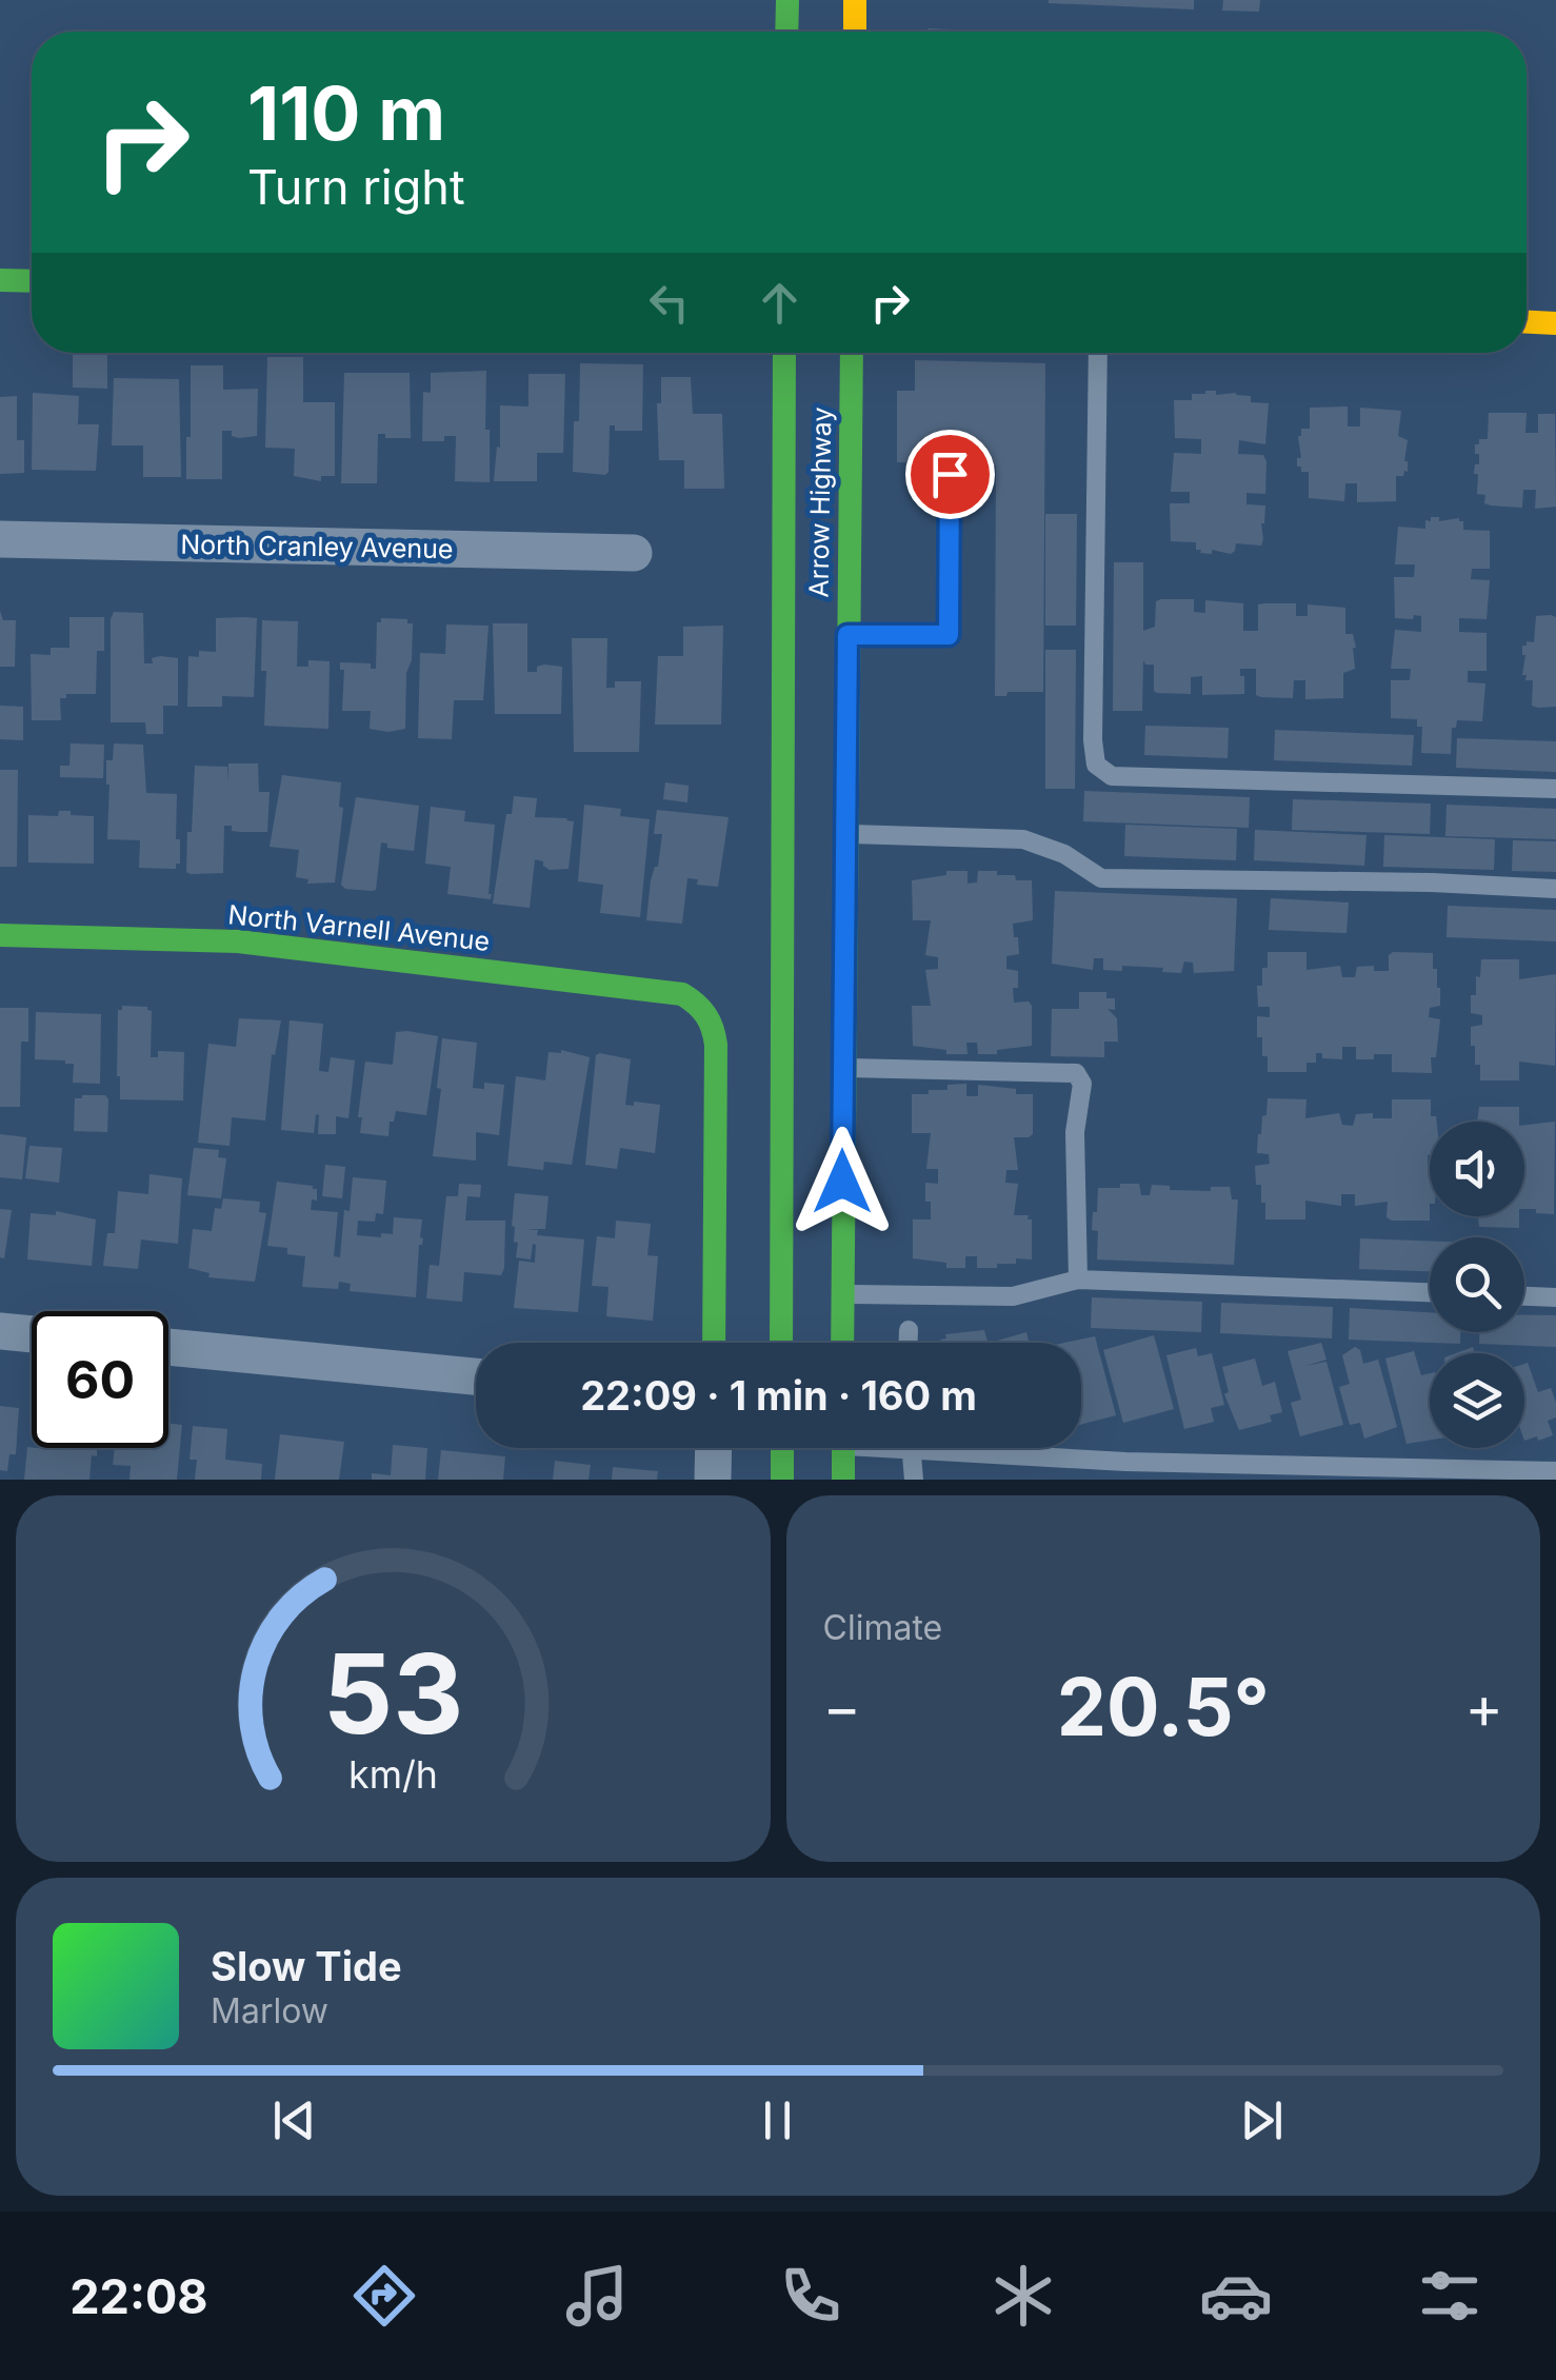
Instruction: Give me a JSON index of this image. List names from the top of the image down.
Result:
{
  "streets": {
    "main road": ["Arrow Highway", "North Varnell Avenue"],
    "street": ["North Cranley Avenue"]
  },
  "page": {
    "turn": ["110 m", "Turn right"],
    "limit": "60",
    "trip": "22:09 · 1 min · 160 m",
    "tile": "Climate",
    "heat": ["−", "20.5°", "+"],
    "song": ["Slow Tide", "Marlow"],
    "tabs": "22:08",
    "gauge": ["53", "km/h"]
  }
}
